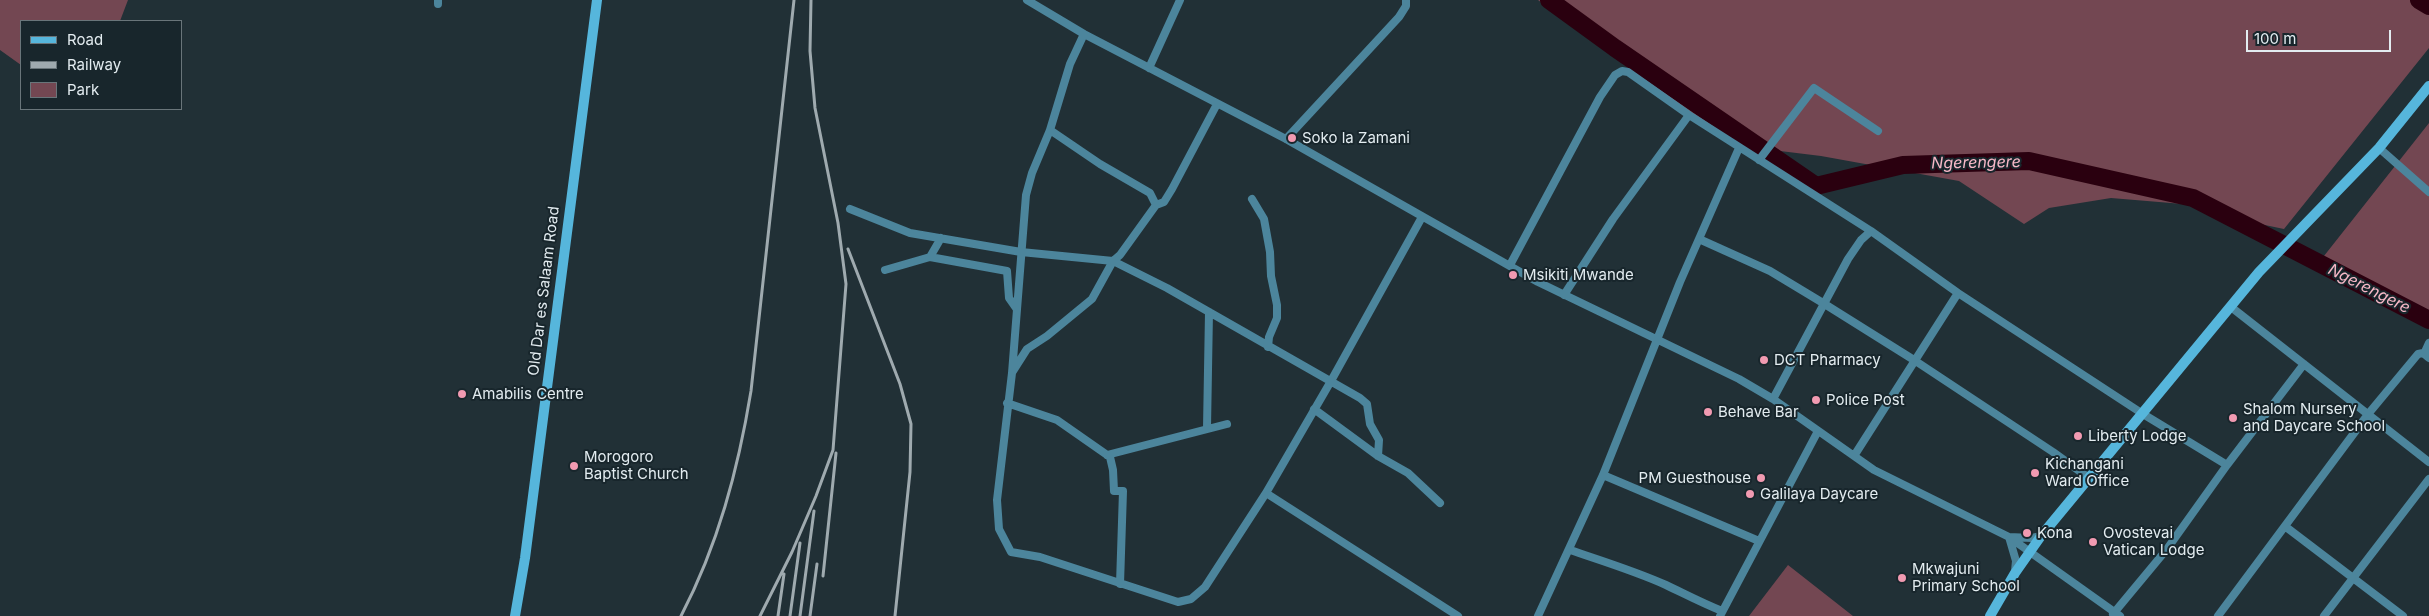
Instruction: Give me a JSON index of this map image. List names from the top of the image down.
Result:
{
  "streets": {
    "street": ["Old Dar es Salaam Road"]
  },
  "water": ["Ngerengere"],
  "places": [
    "Soko la Zamani",
    "Msikiti Mwande",
    "DCT Pharmacy",
    "Amabilis Centre",
    "Police Post",
    "Behave Bar",
    "Shalom Nursery and Daycare School",
    "Liberty Lodge",
    "Morogoro Baptist Church",
    "Kichangani Ward Office",
    "PM Guesthouse",
    "Galilaya Daycare",
    "Kona",
    "Ovostevai Vatican Lodge",
    "Mkwajuni Primary School"
  ],
  "legend": ["Road", "Railway", "Park"],
  "scale_bar": "100 m"
}
